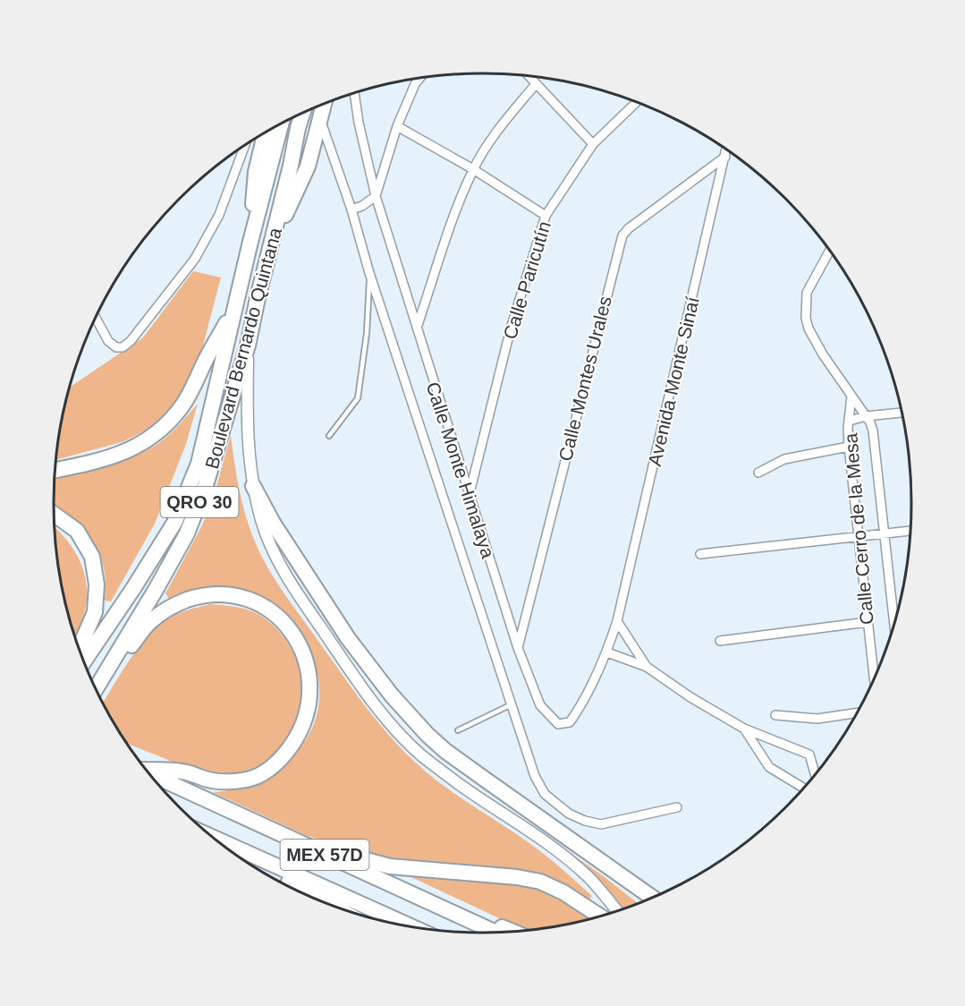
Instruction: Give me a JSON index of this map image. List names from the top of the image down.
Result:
{
  "streets": {
    "highway": ["Boulevard Bernardo Quintana", "QRO 30", "MEX 57D"],
    "street": [
      "Calle Paricutín",
      "Calle Montes Urales",
      "Avenida Monte Sinaí",
      "Calle Monte Himalaya",
      "Calle Cerro de la Mesa"
    ]
  },
  "crossings": [
    ["Calle Paricutín", "Calle Monte Himalaya"],
    ["Calle Montes Urales", "Avenida Monte Sinaí"],
    ["Calle Montes Urales", "Calle Monte Himalaya"],
    ["Avenida Monte Sinaí", "Calle Monte Himalaya"]
  ]
}
